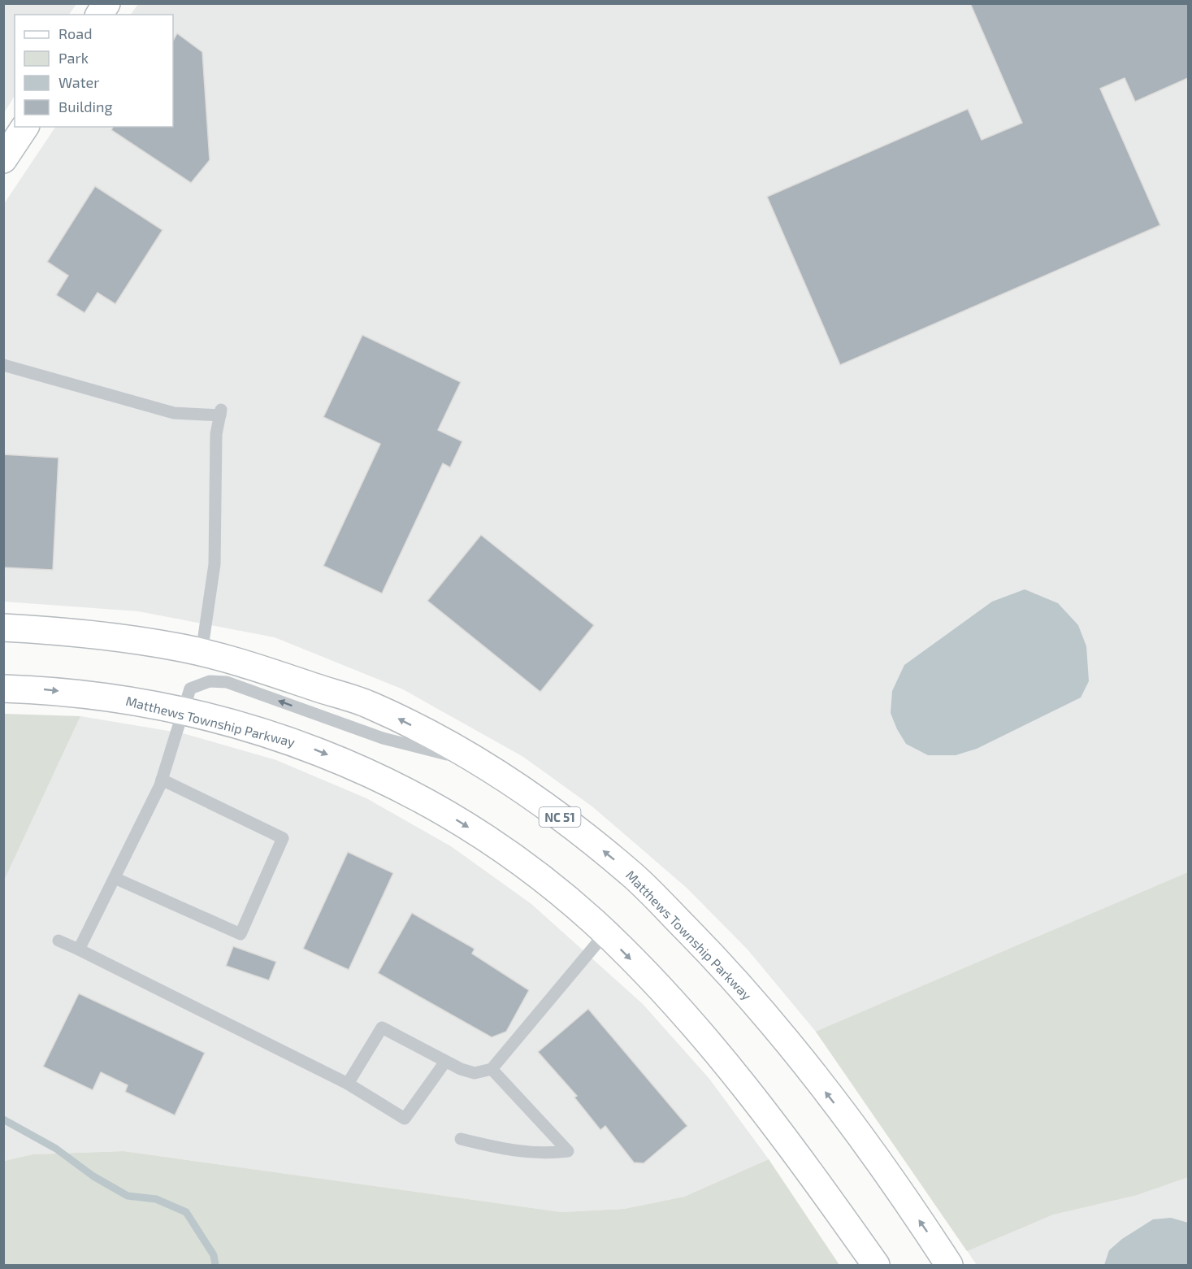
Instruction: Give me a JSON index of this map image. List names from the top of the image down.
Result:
{
  "streets": {
    "main road": ["Matthews Township Parkway", "NC 51"]
  },
  "legend": [
    "Road",
    "Park",
    "Water",
    "Building"
  ]
}
